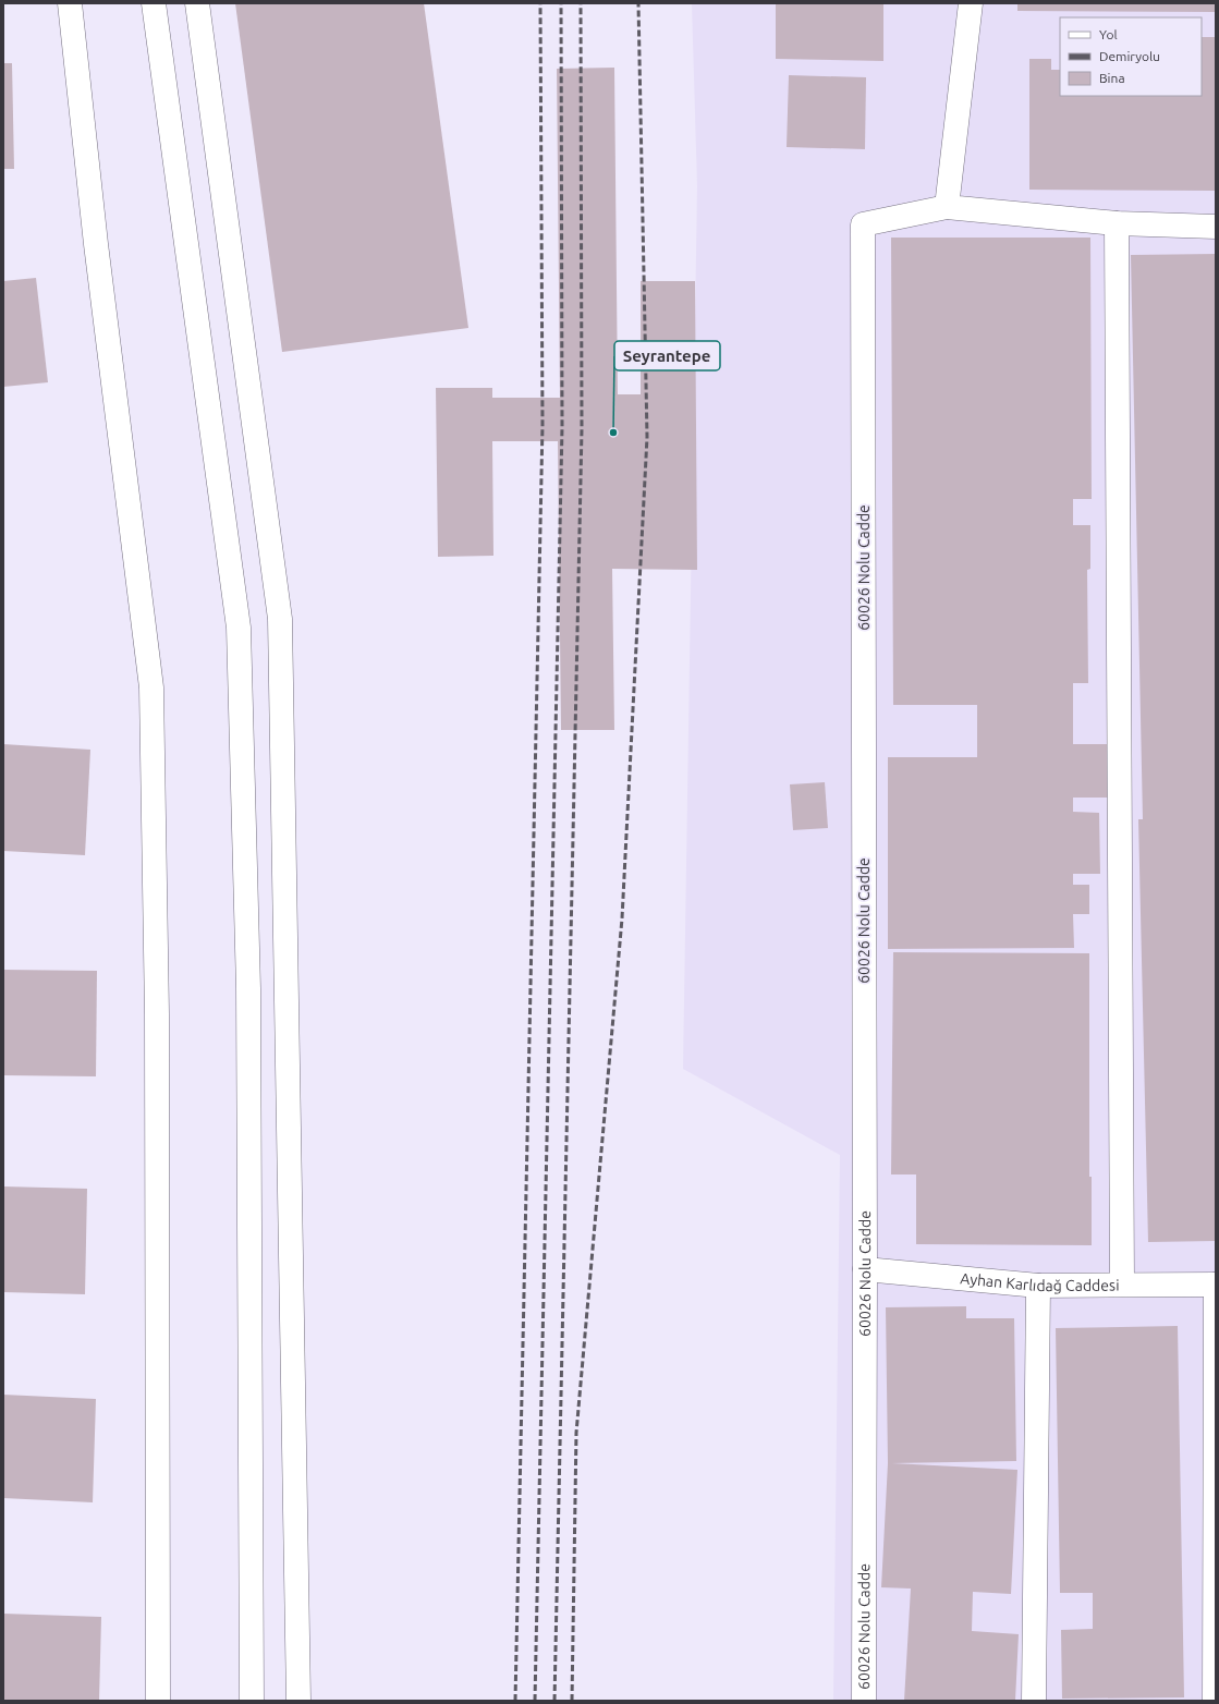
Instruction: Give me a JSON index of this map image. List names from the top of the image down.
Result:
{
  "streets": {
    "street": ["60026 Nolu Cadde", "Ayhan Karlıdağ Caddesi"]
  },
  "crossings": [
    ["60026 Nolu Cadde", "Ayhan Karlıdağ Caddesi"]
  ],
  "places": ["Seyrantepe"],
  "legend": ["Yol", "Demiryolu", "Bina"]
}
